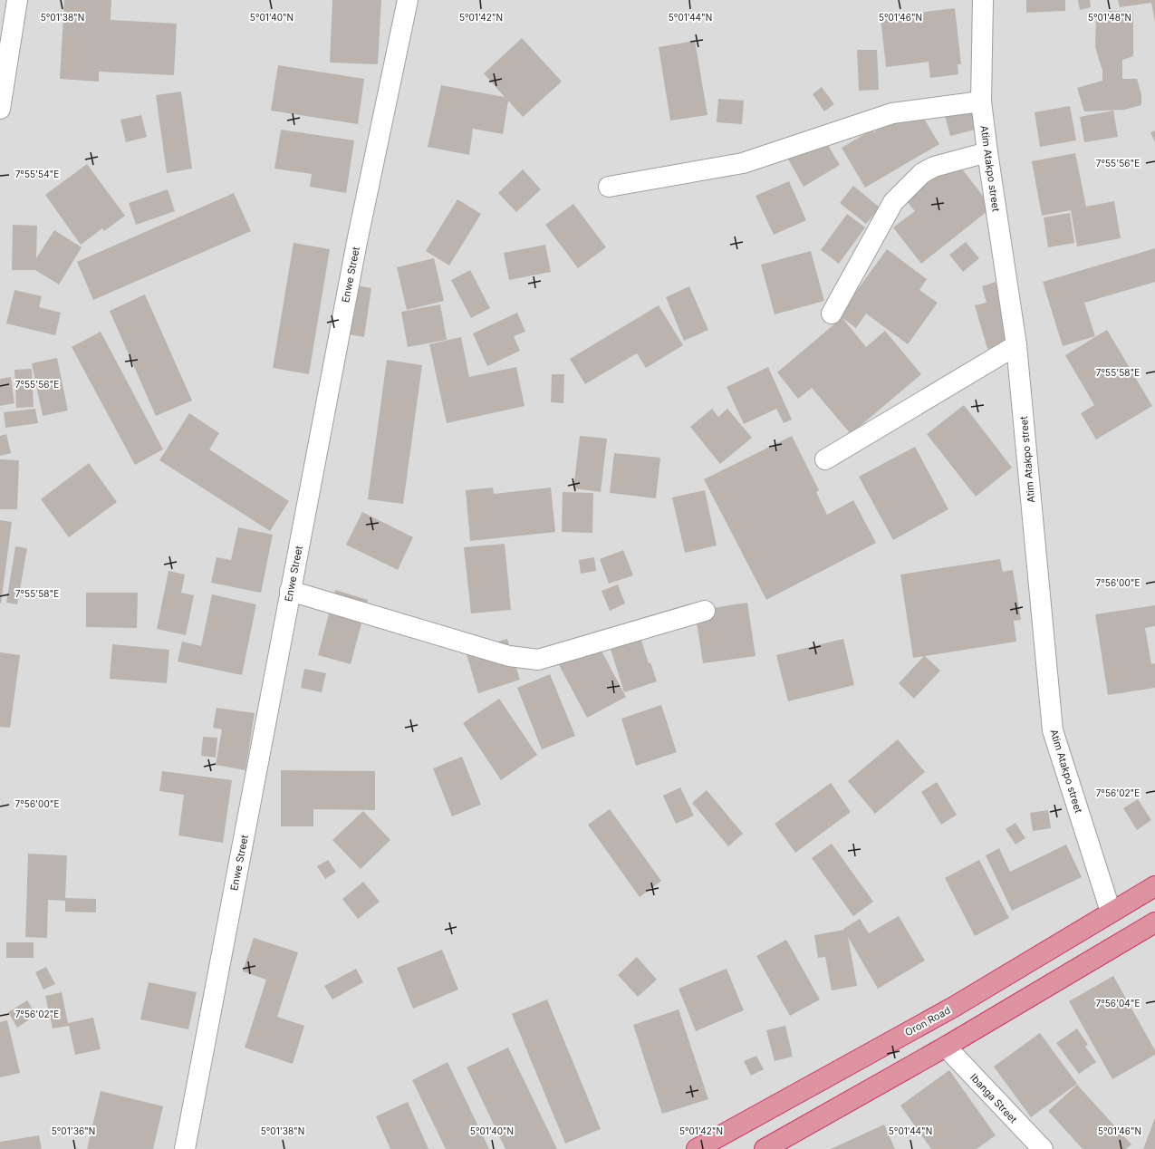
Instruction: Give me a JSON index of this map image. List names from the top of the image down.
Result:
{
  "streets": {
    "highway": ["Oron Road"],
    "street": ["Atim Atakpo street", "Enwe Street", "Ibanga Street"]
  },
  "crossings": [
    ["Atim Atakpo street", "Oron Road"]
  ],
  "coordinates": [
    "5°01'38\"N",
    "5°01'40\"N",
    "5°01'42\"N",
    "5°01'44\"N",
    "5°01'46\"N",
    "5°01'48\"N",
    "7°55'56\"E",
    "7°55'54\"E",
    "7°55'58\"E",
    "7°56'00\"E",
    "7°56'02\"E",
    "7°56'04\"E",
    "5°01'36\"N"
  ]
}
